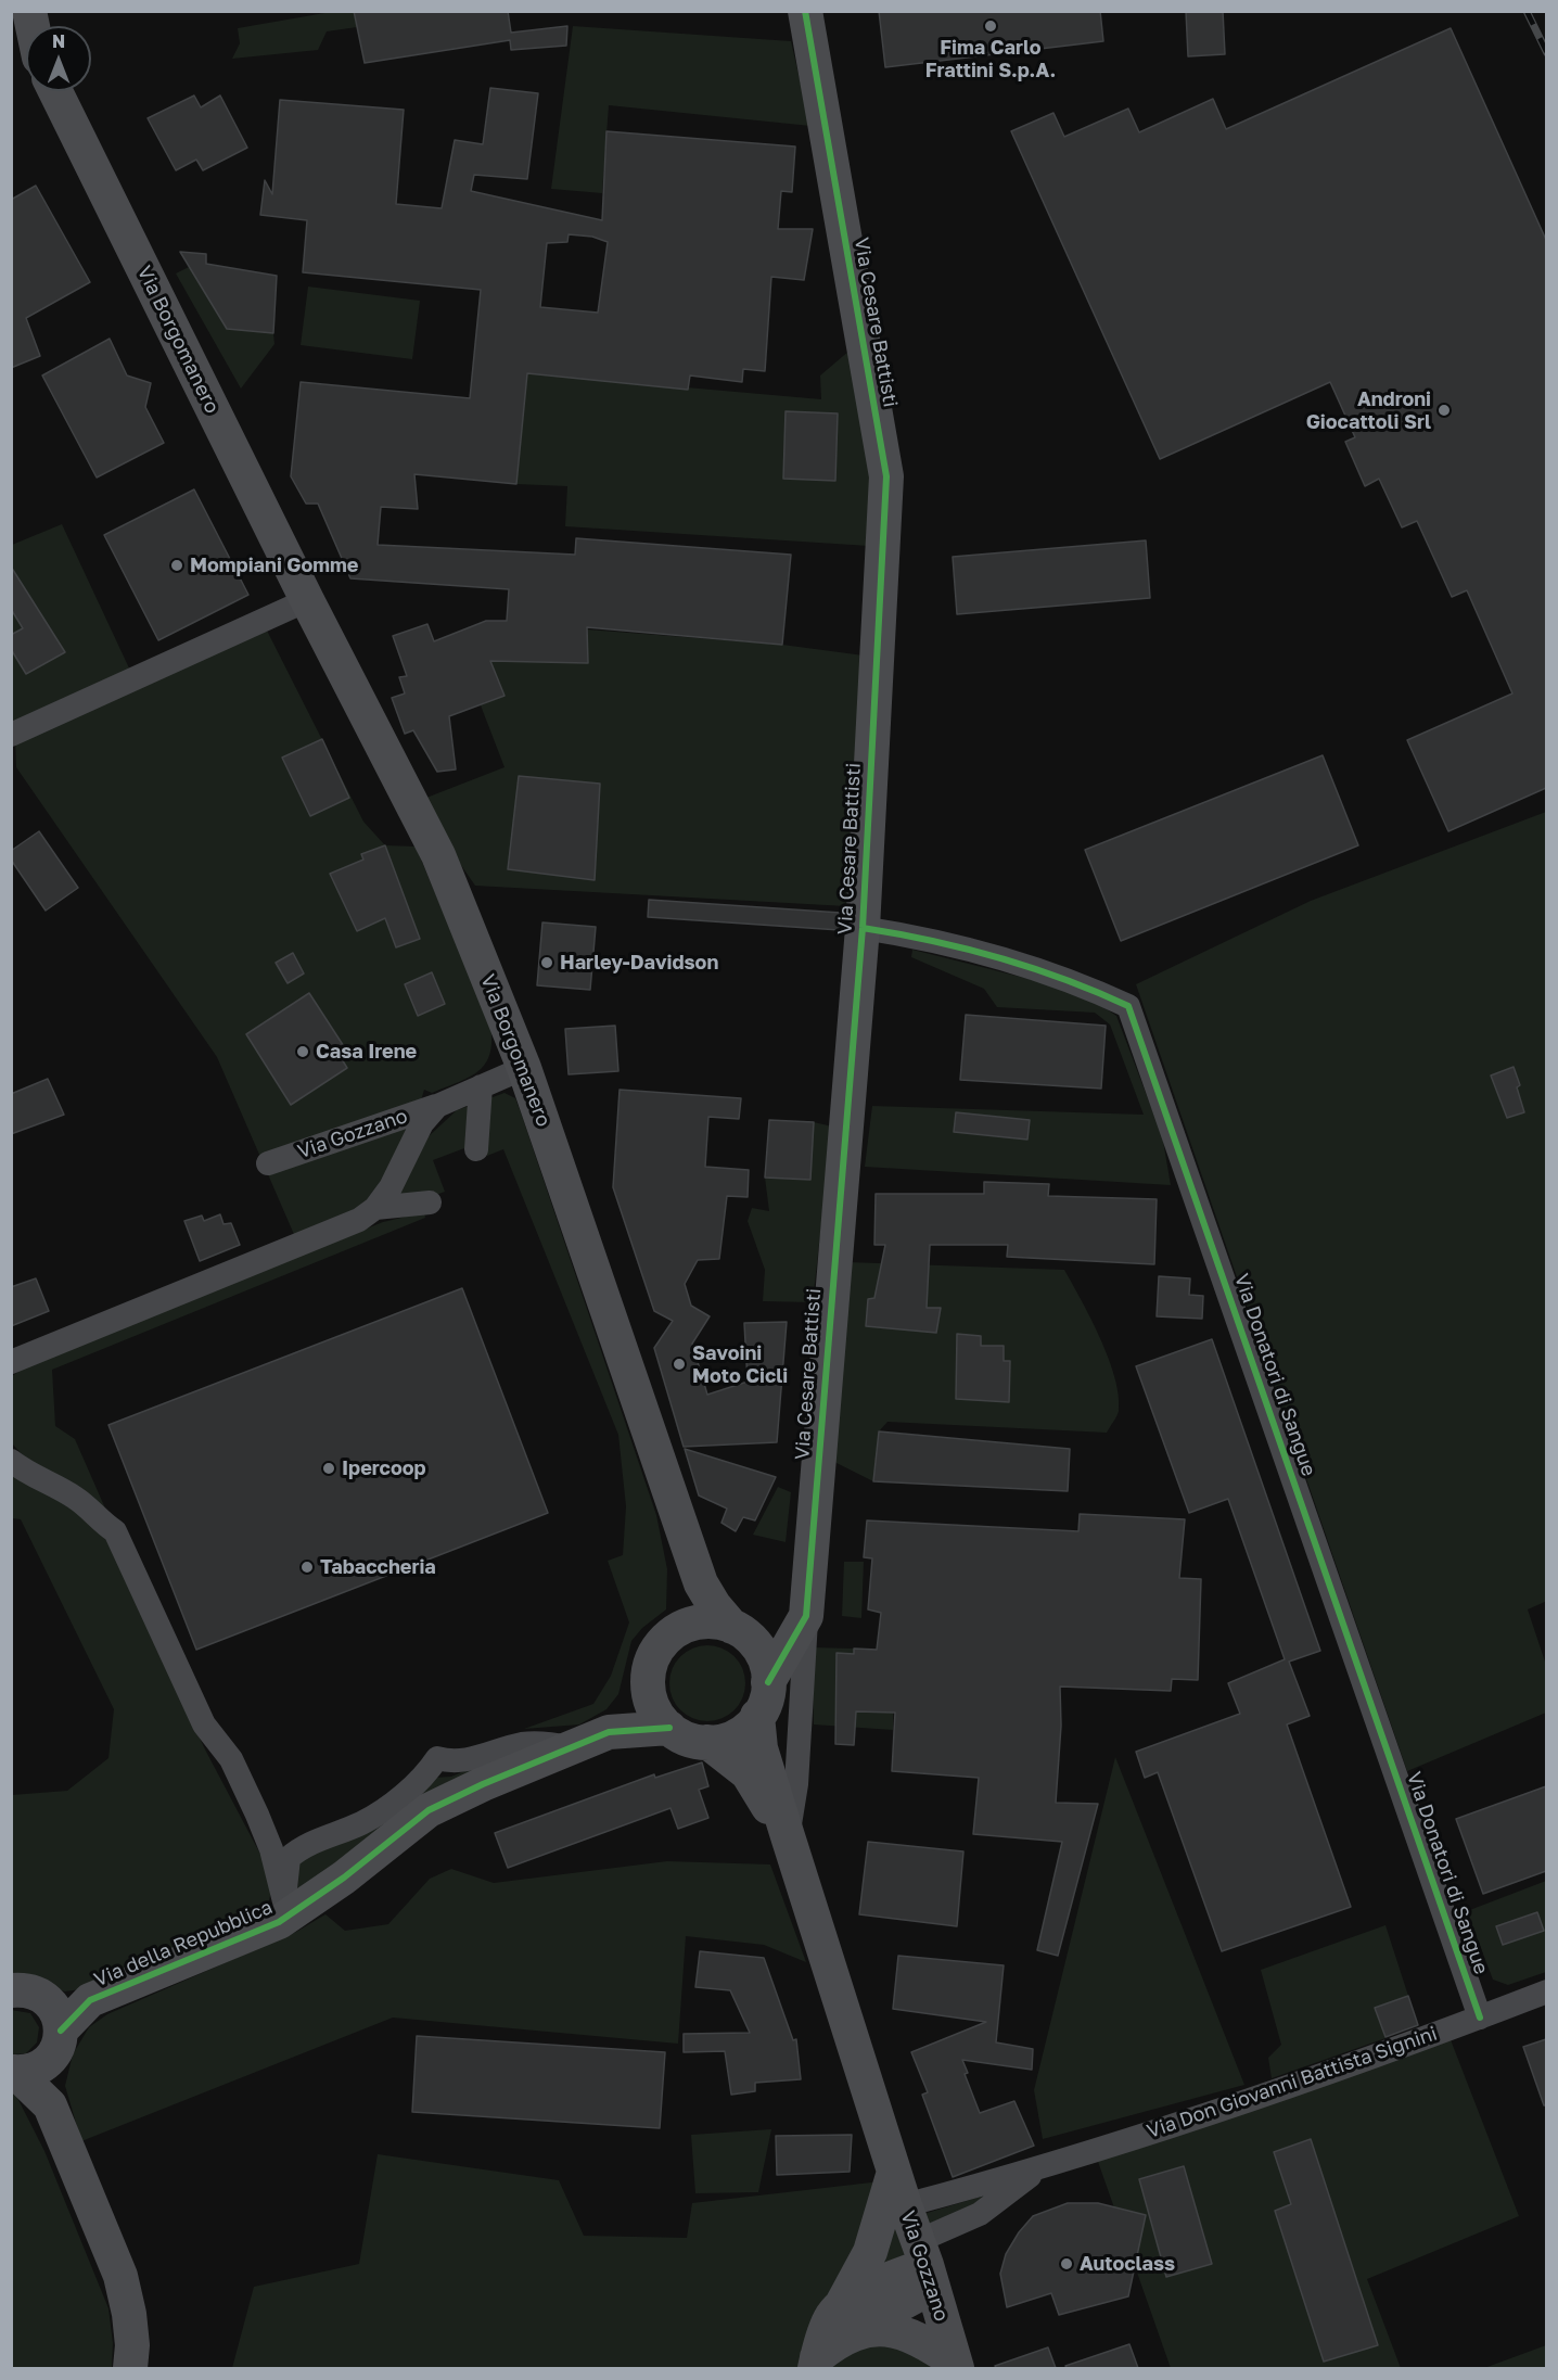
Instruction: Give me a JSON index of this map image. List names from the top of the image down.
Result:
{
  "streets": {
    "street": [
      "Via Cesare Battisti",
      "Via Borgomanero",
      "Via Gozzano",
      "Via Donatori di Sangue",
      "Via della Repubblica",
      "Via Don Giovanni Battista Signini"
    ]
  },
  "crossings": [
    ["Via Cesare Battisti", "Via Borgomanero"],
    ["Via Cesare Battisti", "Via Gozzano"],
    ["Via Cesare Battisti", "Via Donatori di Sangue"],
    ["Via Cesare Battisti", "Via della Repubblica"],
    ["Via Borgomanero", "Via Gozzano"],
    ["Via Borgomanero", "Via della Repubblica"],
    ["Via Gozzano", "Via Don Giovanni Battista Signini"],
    ["Via Donatori di Sangue", "Via Don Giovanni Battista Signini"]
  ],
  "places": [
    "Fima Carlo Frattini S.p.A.",
    "Androni Giocattoli Srl",
    "Mompiani Gomme",
    "Harley-Davidson",
    "Casa Irene",
    "Savoini Moto Cicli",
    "Ipercoop",
    "Tabaccheria",
    "Autoclass"
  ],
  "north": "top"
}
